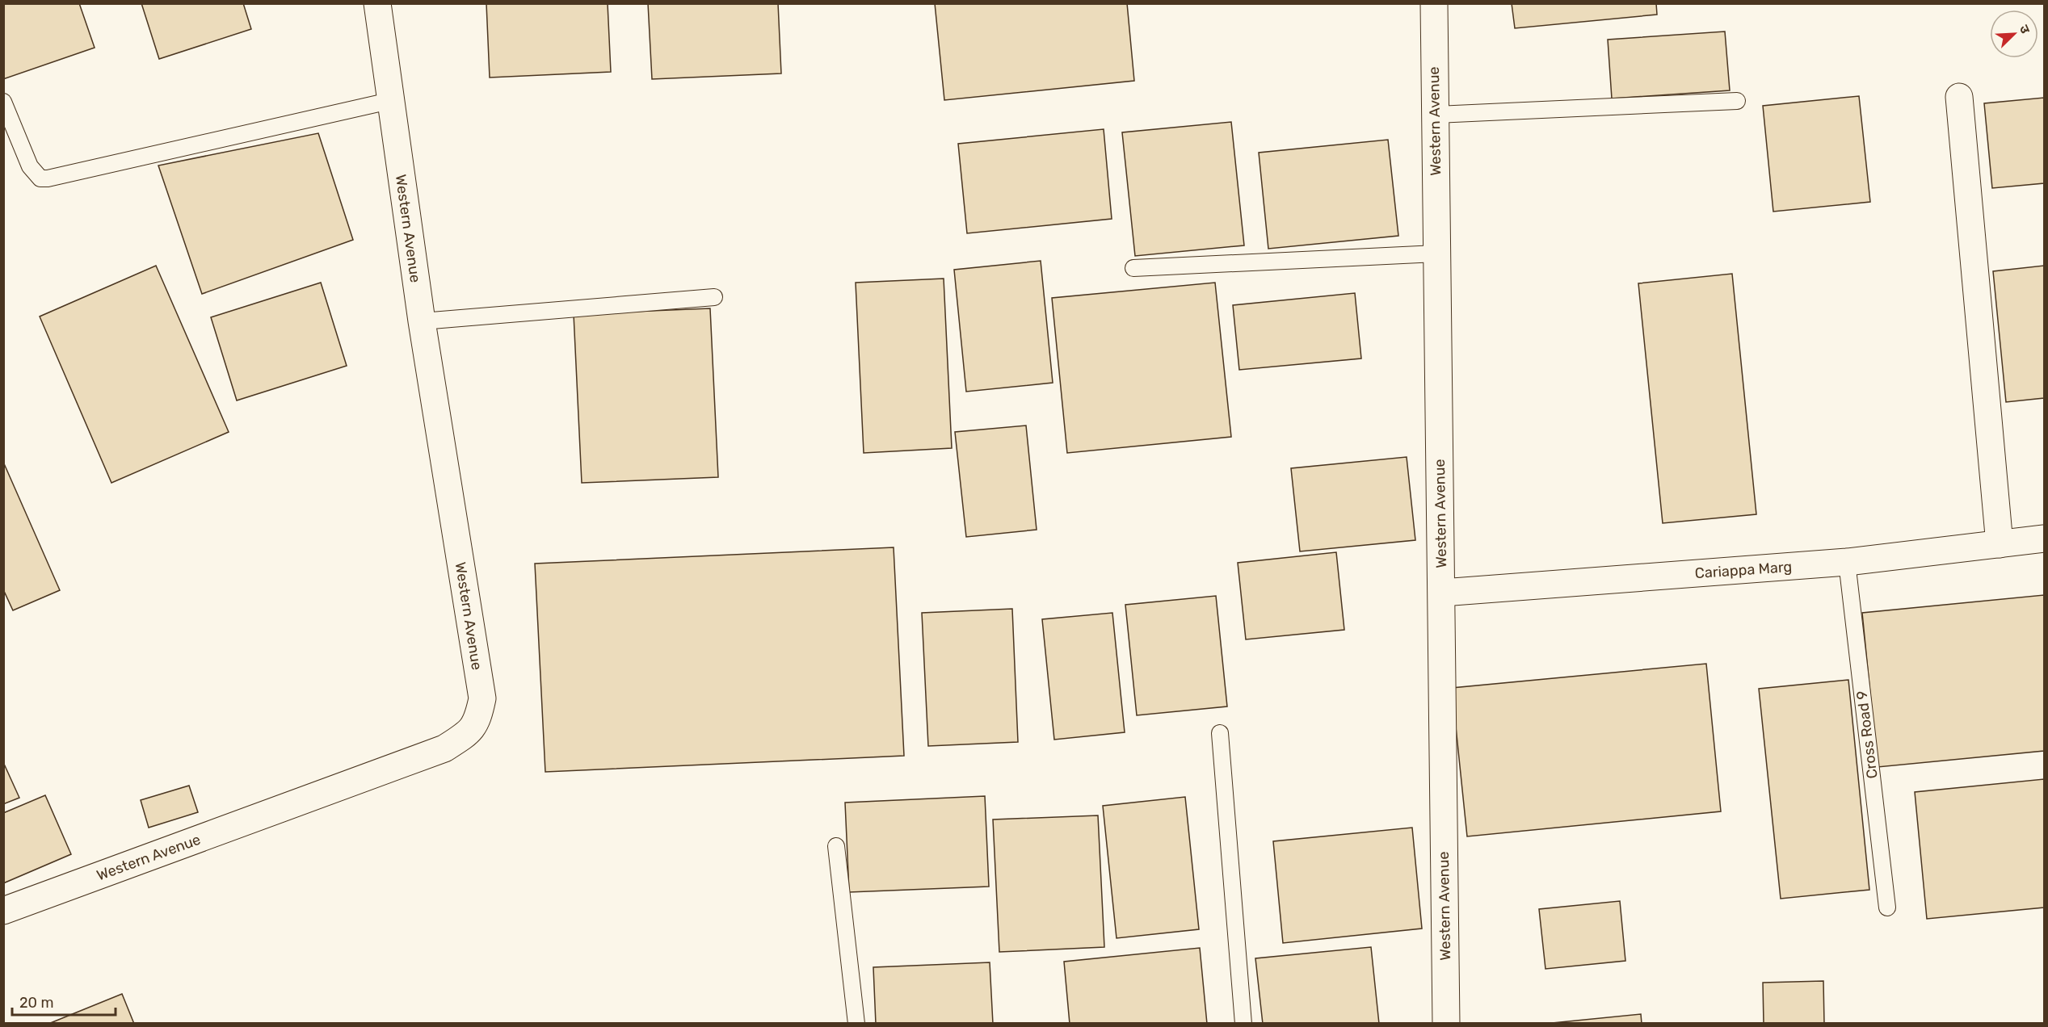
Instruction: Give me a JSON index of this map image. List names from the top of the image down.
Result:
{
  "streets": {
    "street": ["Western Avenue", "Cariappa Marg"],
    "lane": ["Cross Road 9"]
  },
  "crossings": [
    ["Western Avenue", "Cariappa Marg"],
    ["Cariappa Marg", "Cross Road 9"]
  ],
  "scale_bar": "20 m",
  "north": "top right"
}
